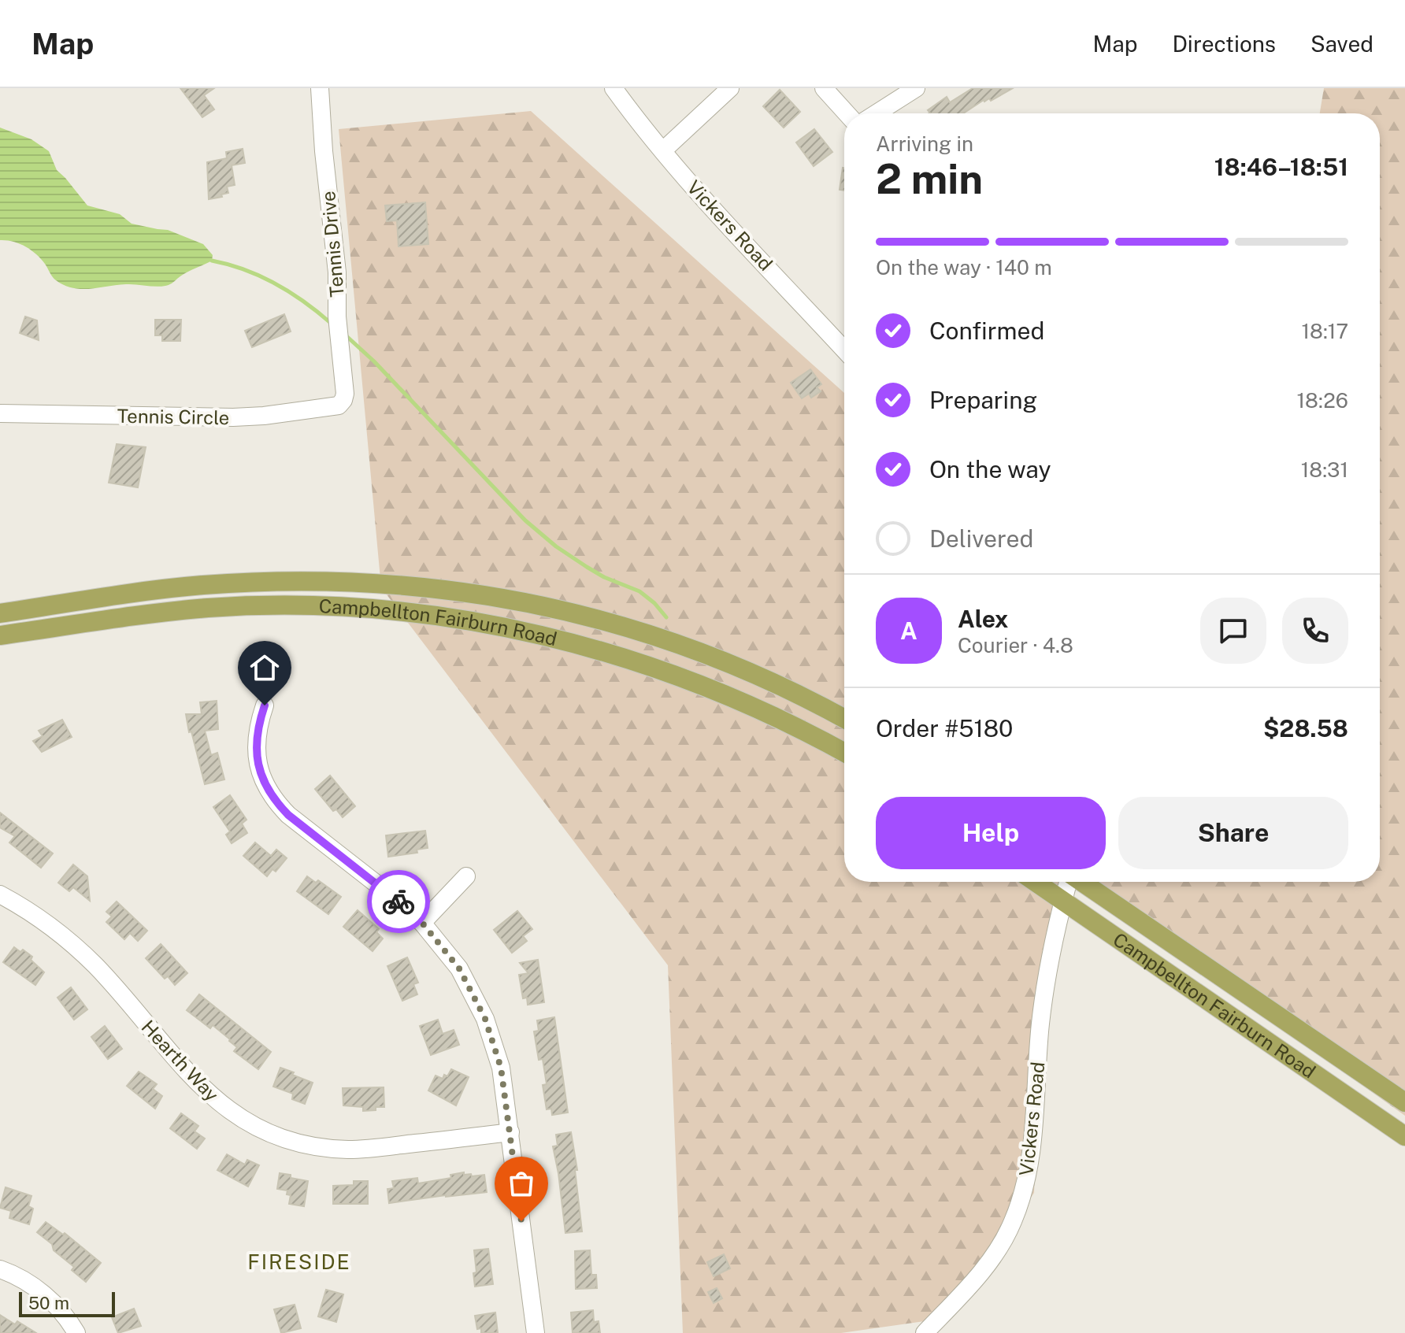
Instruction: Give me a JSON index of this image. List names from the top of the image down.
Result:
{
  "streets": {
    "main road": ["Campbellton Fairburn Road"],
    "street": [
      "Vickers Road",
      "Tennis Drive",
      "Tennis Circle",
      "Hearth Way"
    ]
  },
  "crossings": [
    ["Vickers Road", "Campbellton Fairburn Road"],
    ["Tennis Drive", "Tennis Circle"]
  ],
  "districts": ["FIRESIDE"],
  "scale_bar": "50 m",
  "page": {
    "header": "Map",
    "nav": ["Map", "Directions", "Saved"],
    "heading": ["2 min", "Arriving in", "18:46–18:51"],
    "panel": [
      "Alex",
      "Courier · 4.8",
      "Order #5180",
      "$28.58"
    ],
    "bar": "On the way · 140 m",
    "list": [
      ["Confirmed", "18:17"],
      ["Preparing", "18:26"],
      ["On the way", "18:31"],
      "Delivered"
    ],
    "round": "A",
    "buttons": ["Help", "Share"],
    "scale": "50 m"
  }
}
